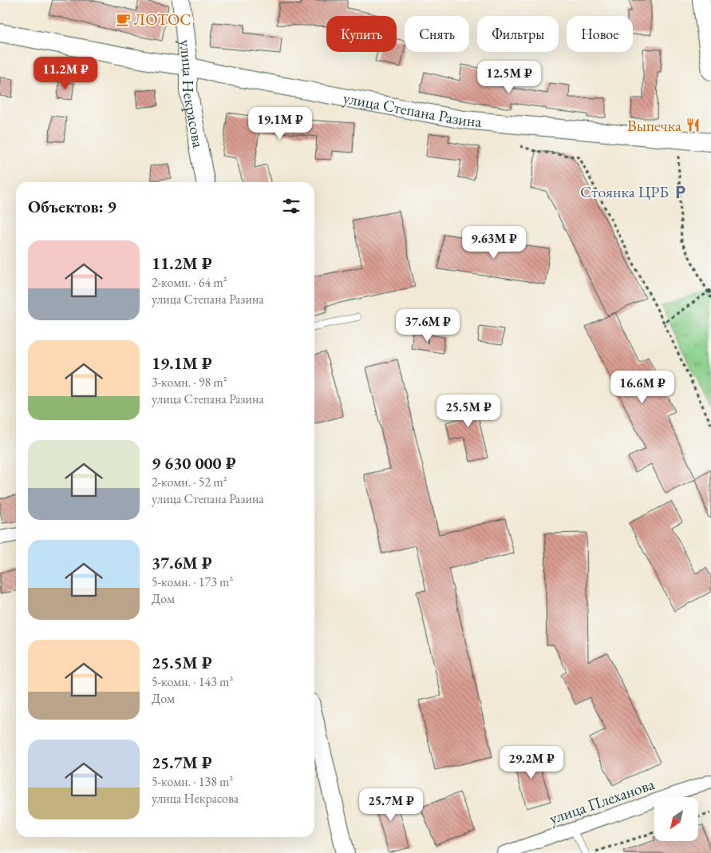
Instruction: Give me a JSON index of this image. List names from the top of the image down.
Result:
{
  "streets": {
    "street": ["улица Некрасова", "улица Степана Разина", "улица Плеханова"]
  },
  "crossings": [
    ["улица Некрасова", "улица Степана Разина"]
  ],
  "places": {
    "cafe": ["ЛОТОС"],
    "restaurant": ["Выпечка"],
    "parking": ["Стоянка ЦРБ"]
  },
  "north": "bottom left",
  "page": {
    "chip": [
      "Купить",
      "Снять",
      "Фильтры",
      "Новое"
    ],
    "price": [
      "11.2M ₽",
      "12.5M ₽",
      "19.1M ₽",
      "9.63M ₽",
      "37.6M ₽",
      "16.6M ₽",
      "25.5M ₽",
      "29.2M ₽",
      "25.7M ₽"
    ],
    "heading": "Объектов: 9",
    "list": [
      {
        "name": "11.2M ₽",
        "note": "2-комн. · 64 m² · улица Степана Разина"
      },
      {
        "name": "19.1M ₽",
        "note": "3-комн. · 98 m² · улица Степана Разина"
      },
      {
        "name": "9 630 000 ₽",
        "note": "2-комн. · 52 m² · улица Степана Разина"
      },
      {
        "name": "37.6M ₽",
        "note": "5-комн. · 173 m² · Дом"
      },
      {
        "name": "25.5M ₽",
        "note": "5-комн. · 143 m² · Дом"
      },
      {
        "name": "25.7M ₽",
        "note": "5-комн. · 138 m² · улица Некрасова"
      }
    ]
  }
}
